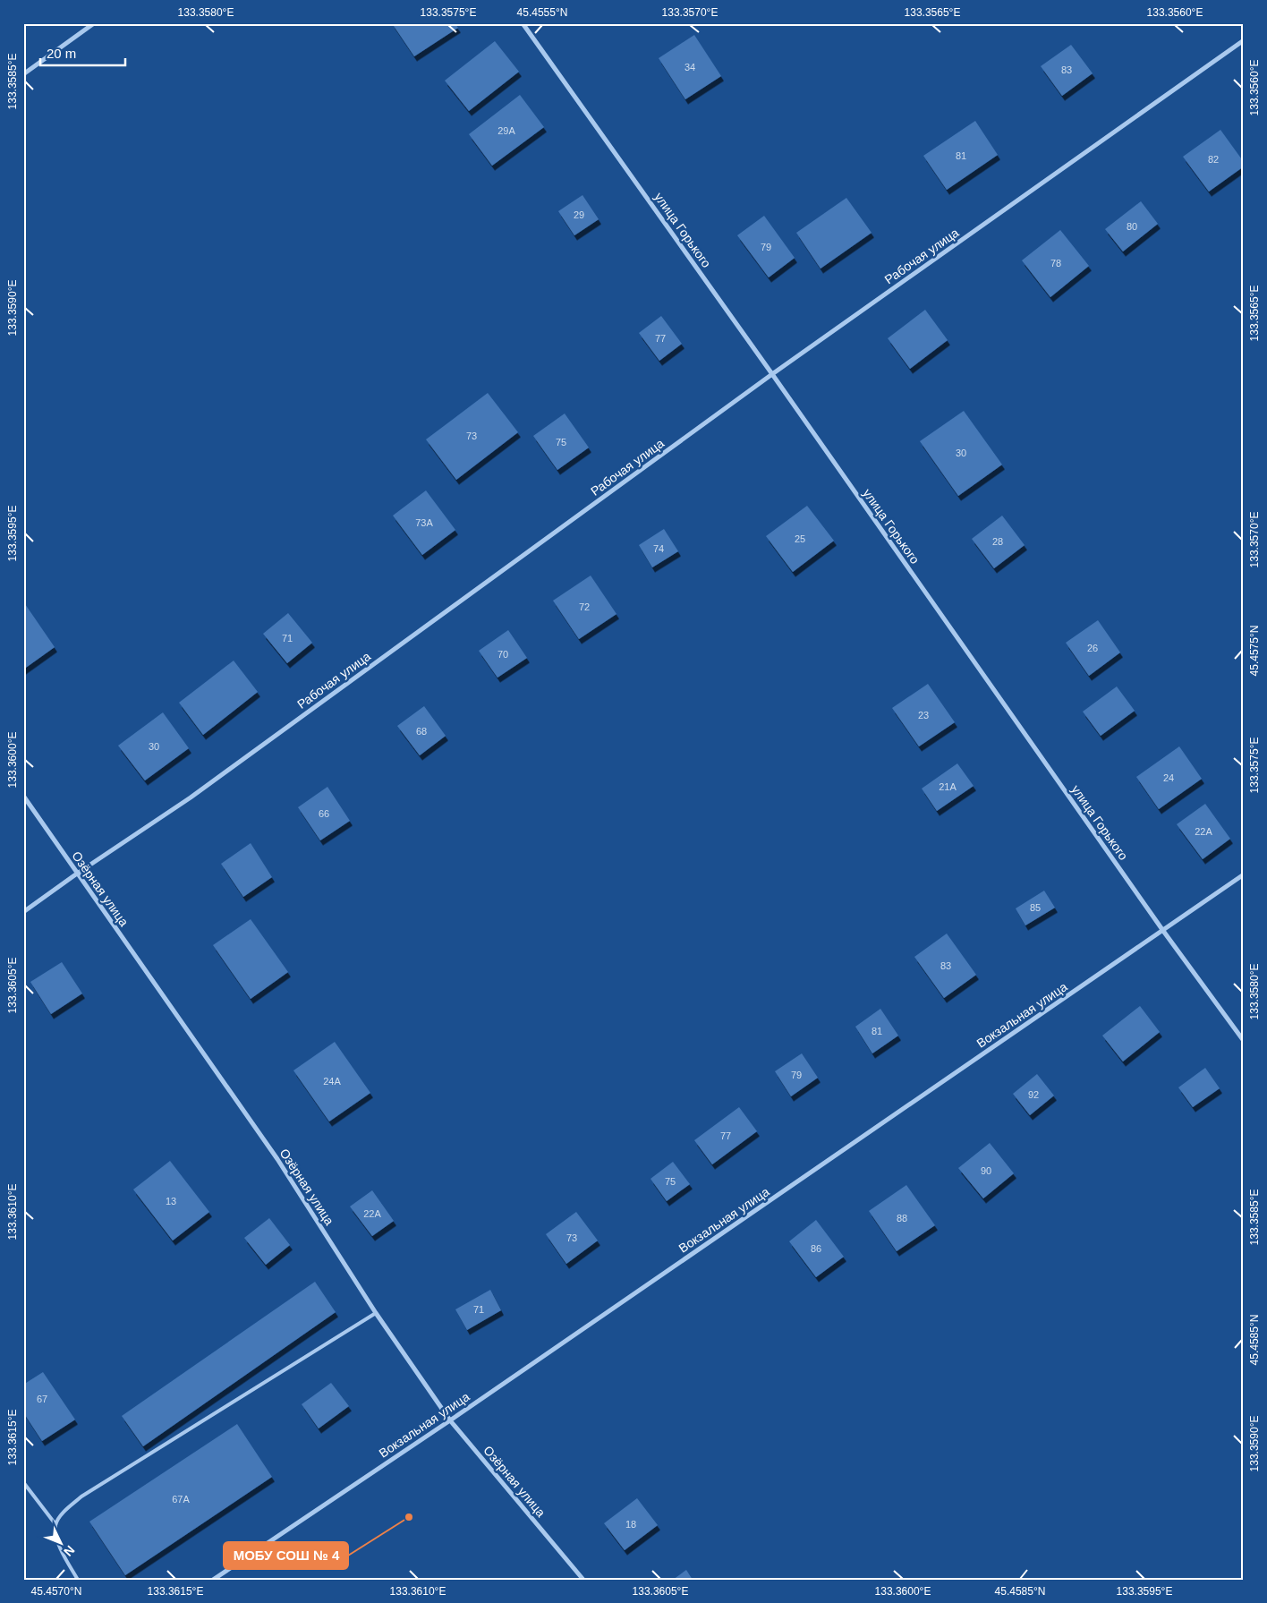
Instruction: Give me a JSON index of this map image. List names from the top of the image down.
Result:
{
  "streets": {
    "street": [
      "улица Горького",
      "Рабочая улица",
      "Озёрная улица",
      "Вокзальная улица"
    ]
  },
  "crossings": [
    ["улица Горького", "Рабочая улица"],
    ["улица Горького", "Вокзальная улица"],
    ["Рабочая улица", "Озёрная улица"],
    ["Озёрная улица", "Вокзальная улица"]
  ],
  "places": ["МОБУ СОШ № 4"],
  "house_numbers": [
    "34",
    "83",
    "29А",
    "81",
    "82",
    "29",
    "80",
    "79",
    "78",
    "77",
    "73",
    "75",
    "30",
    "73А",
    "25",
    "28",
    "74",
    "72",
    "71",
    "26",
    "70",
    "23",
    "68",
    "30",
    "24",
    "21А",
    "66",
    "22А",
    "85",
    "83",
    "81",
    "79",
    "24А",
    "92",
    "77",
    "90",
    "75",
    "13",
    "22А",
    "88",
    "73",
    "86",
    "71",
    "67",
    "67А",
    "18"
  ],
  "scale_bar": "20 m",
  "north": "bottom right",
  "coordinates": [
    "133.3580°E",
    "133.3575°E",
    "45.4555°N",
    "133.3570°E",
    "133.3565°E",
    "133.3560°E",
    "133.3585°E",
    "133.3590°E",
    "133.3595°E",
    "45.4575°N",
    "133.3600°E",
    "133.3605°E",
    "133.3610°E",
    "45.4585°N",
    "133.3615°E",
    "45.4570°N"
  ]
}
